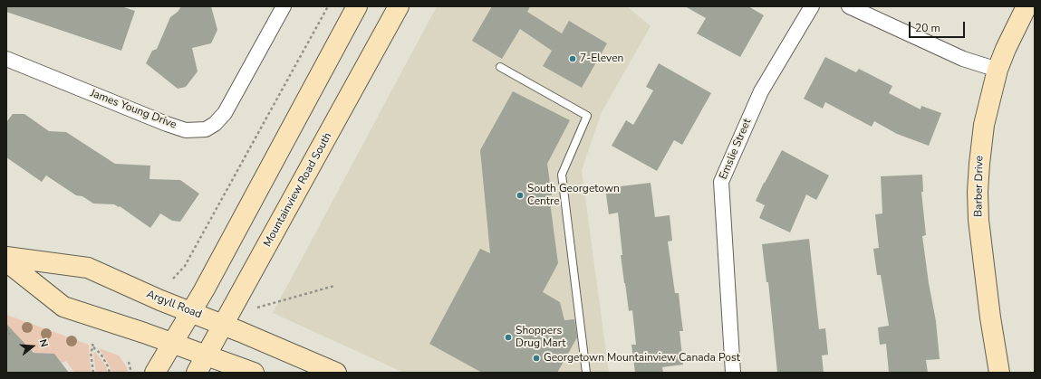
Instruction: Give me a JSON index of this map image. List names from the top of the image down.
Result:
{
  "streets": {
    "street": [
      "James Young Drive",
      "Emslie Street",
      "Barber Drive",
      "Mountainview Road South",
      "Argyll Road"
    ]
  },
  "crossings": [
    ["Mountainview Road South", "Argyll Road"]
  ],
  "places": [
    "7-Eleven",
    "South Georgetown Centre",
    "Shoppers Drug Mart",
    "Georgetown Mountainview Canada Post"
  ],
  "scale_bar": "20 m",
  "north": "right"
}
